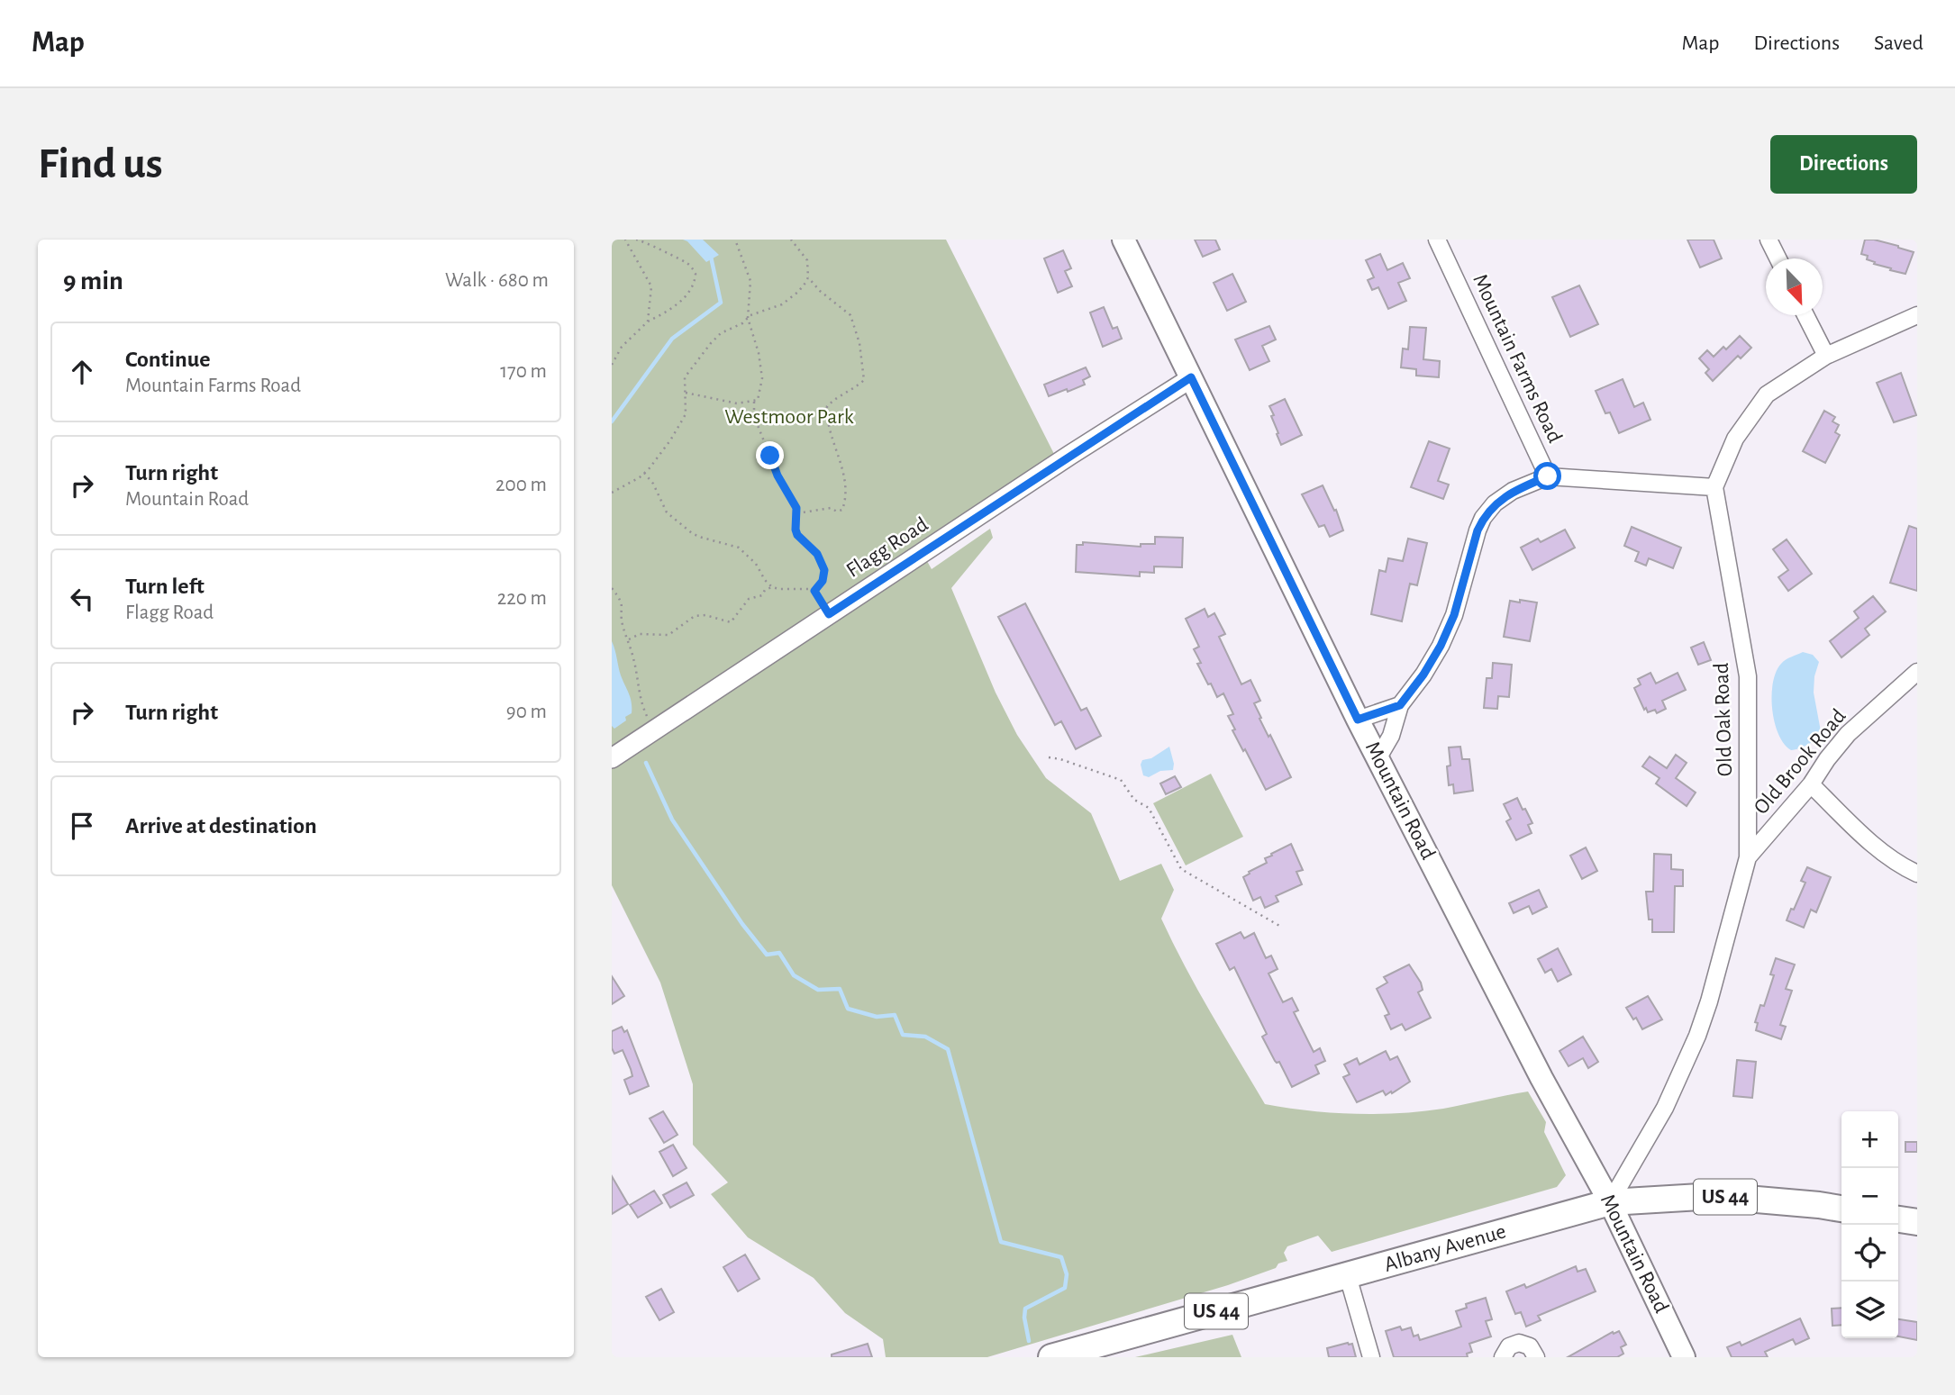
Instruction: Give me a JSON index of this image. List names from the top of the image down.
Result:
{
  "streets": {
    "highway": ["US 44", "Albany Avenue"],
    "main road": ["Mountain Road"],
    "street": [
      "Mountain Farms Road",
      "Flagg Road",
      "Old Oak Road",
      "Old Brook Road"
    ]
  },
  "crossings": [
    ["Mountain Farms Road", "Mountain Road"],
    ["Flagg Road", "Mountain Road"],
    ["Old Oak Road", "Old Brook Road"],
    ["Old Oak Road", "Mountain Road"],
    ["Old Oak Road", "Albany Avenue"],
    ["Mountain Road", "Albany Avenue"]
  ],
  "parks": ["Westmoor Park"],
  "north": "bottom right",
  "page": {
    "header": "Map",
    "nav": ["Map", "Directions", "Saved"],
    "buttons": "Directions",
    "title": "Find us",
    "heading": ["9 min", "Walk · 680 m"],
    "list": [
      ["Continue", "Mountain Farms Road", "170 m"],
      ["Turn right", "Mountain Road", "200 m"],
      ["Turn left", "Flagg Road", "220 m"],
      ["Turn right", "90 m"],
      "Arrive at destination"
    ],
    "map_buttons": ["+", "−"]
  }
}
